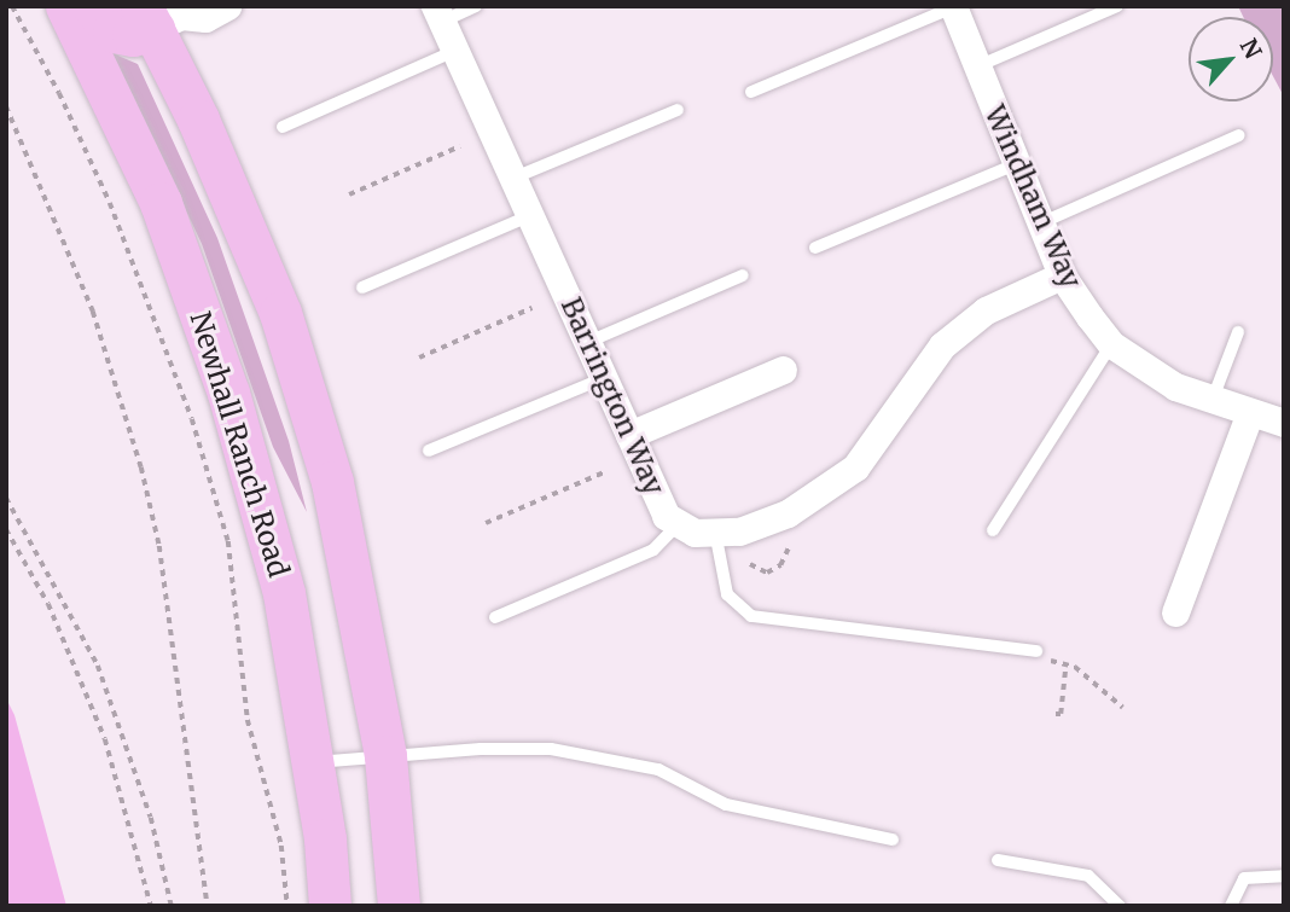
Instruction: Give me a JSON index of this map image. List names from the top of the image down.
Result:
{
  "streets": {
    "main road": ["Newhall Ranch Road"],
    "street": ["Windham Way", "Barrington Way"]
  },
  "crossings": [
    ["Windham Way", "Barrington Way"]
  ],
  "north": "top right"
}
